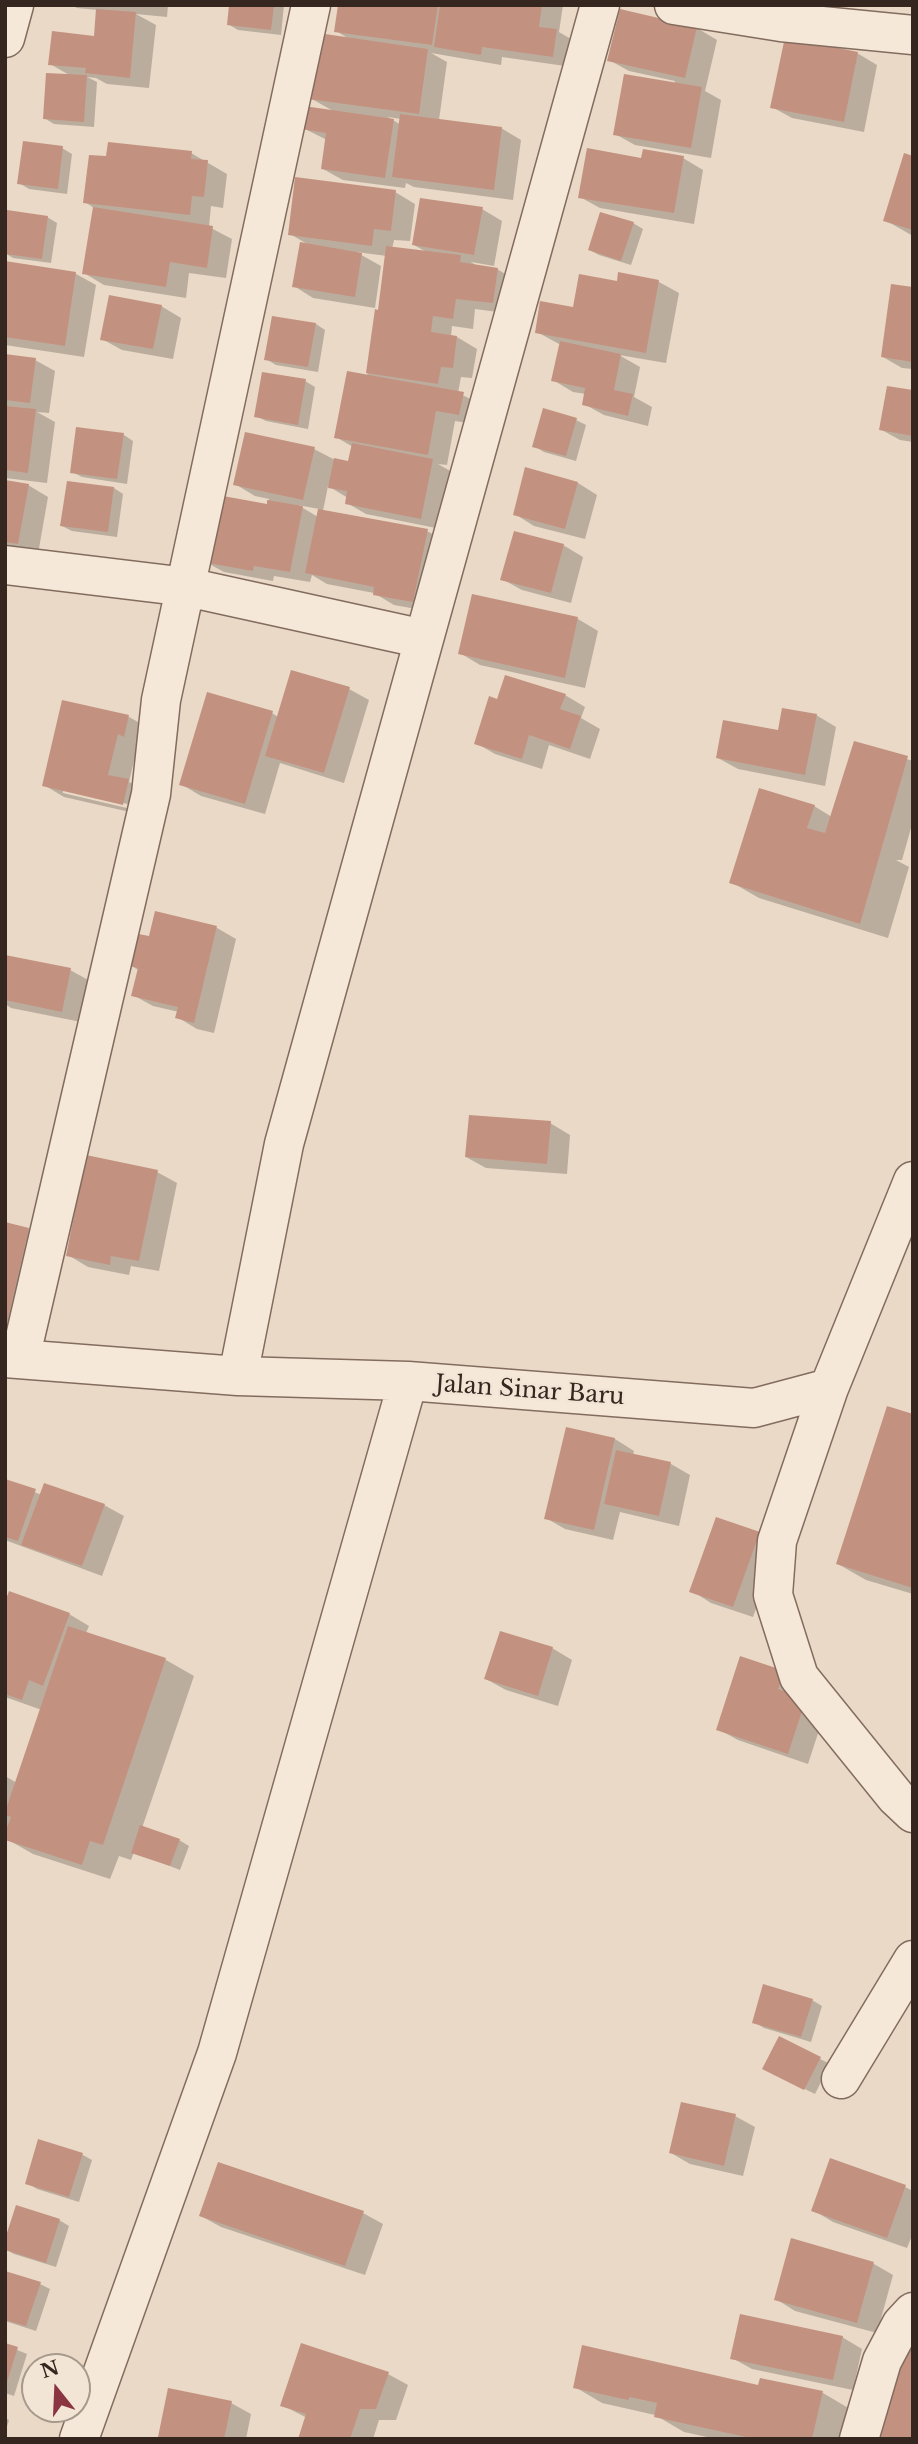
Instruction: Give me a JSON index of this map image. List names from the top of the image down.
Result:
{
  "streets": {
    "street": ["Jalan Sinar Baru"]
  },
  "north": "top"
}
